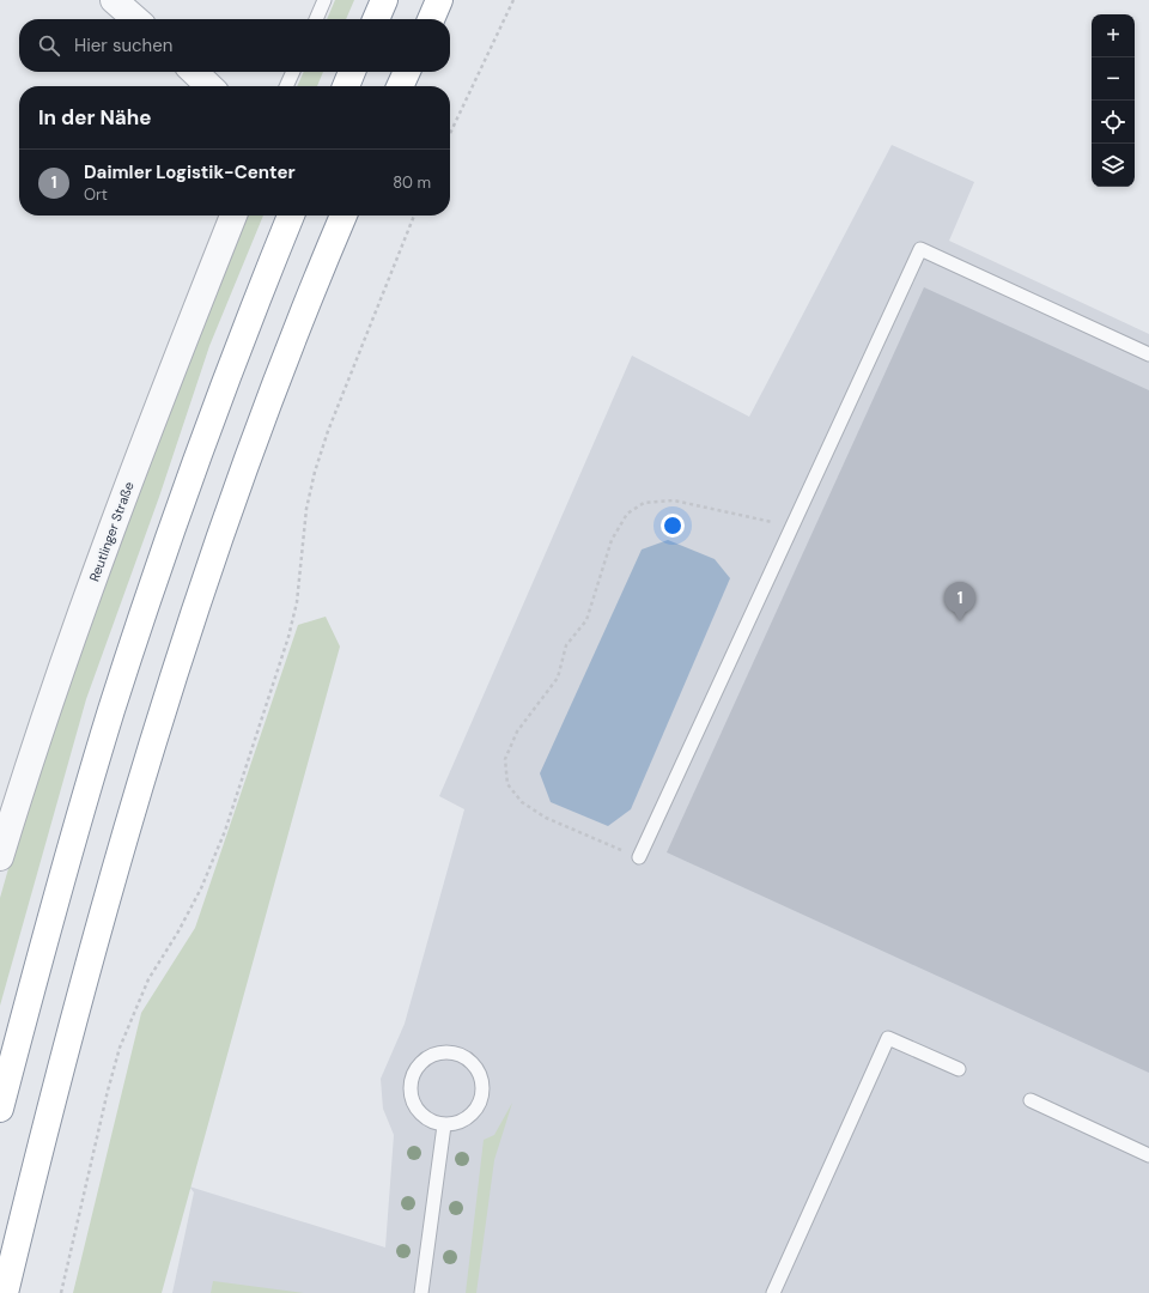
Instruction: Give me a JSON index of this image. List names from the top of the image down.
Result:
{
  "streets": {
    "street": ["Reutlinger Straße"]
  },
  "page": {
    "map_buttons": ["+", "−"],
    "search": "Hier suchen",
    "heading": "In der Nähe",
    "list": [
      {
        "mark": "1",
        "name": "Daimler Logistik-Center",
        "note": "Ort",
        "value": "80 m"
      }
    ],
    "pins": "1"
  }
}
